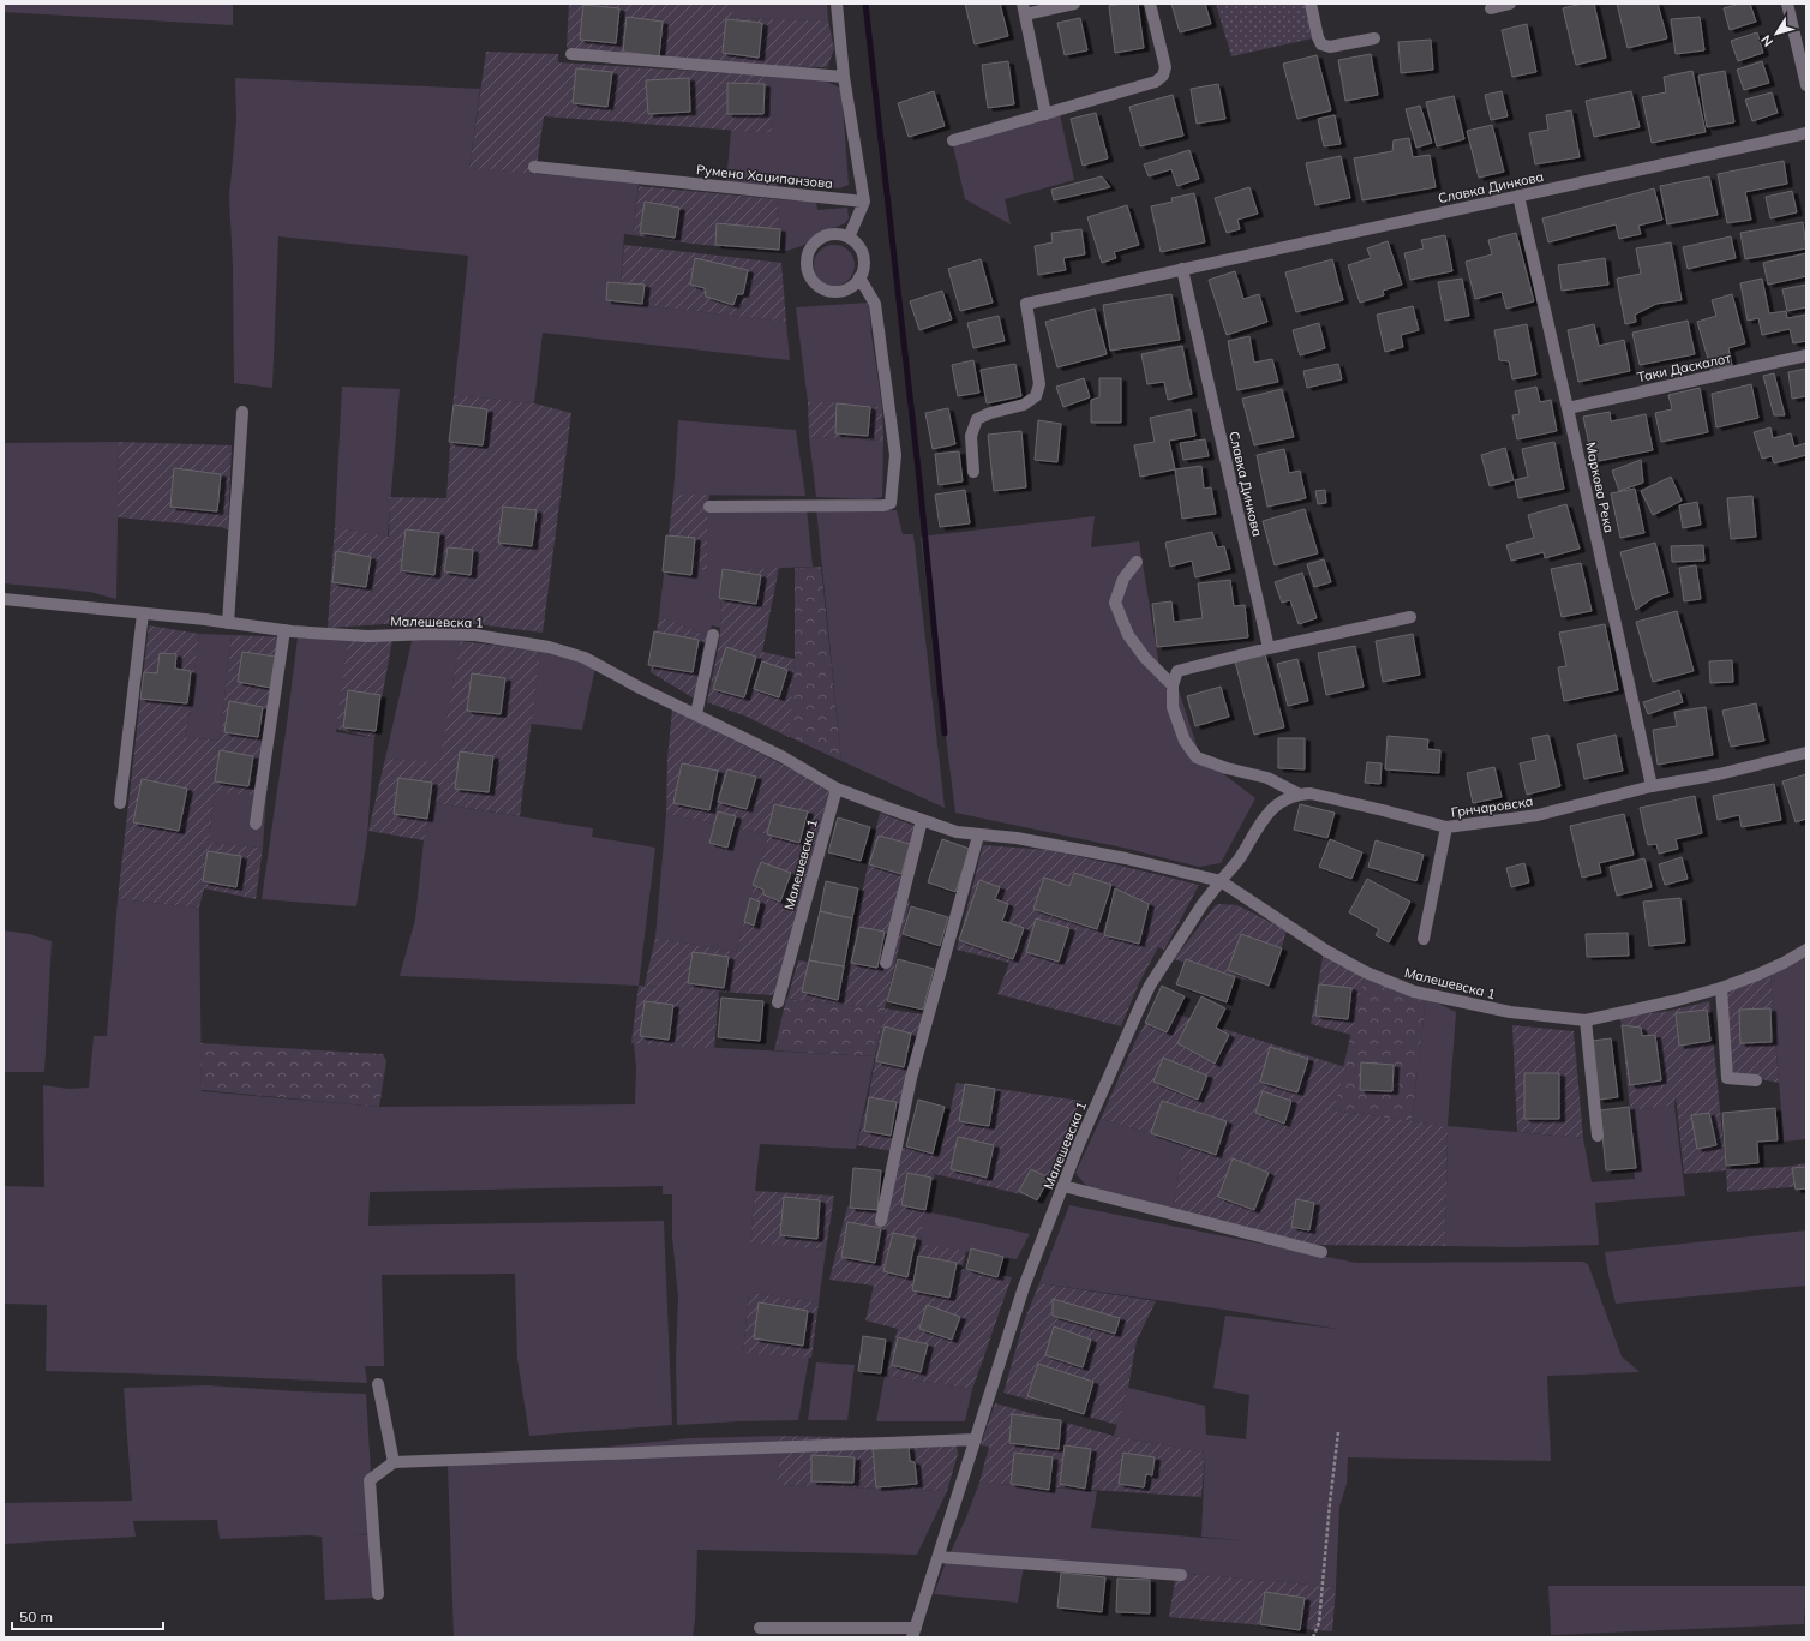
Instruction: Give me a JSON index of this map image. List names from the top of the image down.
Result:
{
  "streets": {
    "street": [
      "Румена Хаџипанзова",
      "Славка Динкова",
      "Таки Даскалот",
      "Маркова Река",
      "Малешевска 1",
      "Грнчаровска"
    ]
  },
  "crossings": [
    ["Славка Динкова", "Маркова Река"],
    ["Таки Даскалот", "Маркова Река"],
    ["Маркова Река", "Грнчаровска"]
  ],
  "scale_bar": "50 m",
  "north": "bottom left"
}
